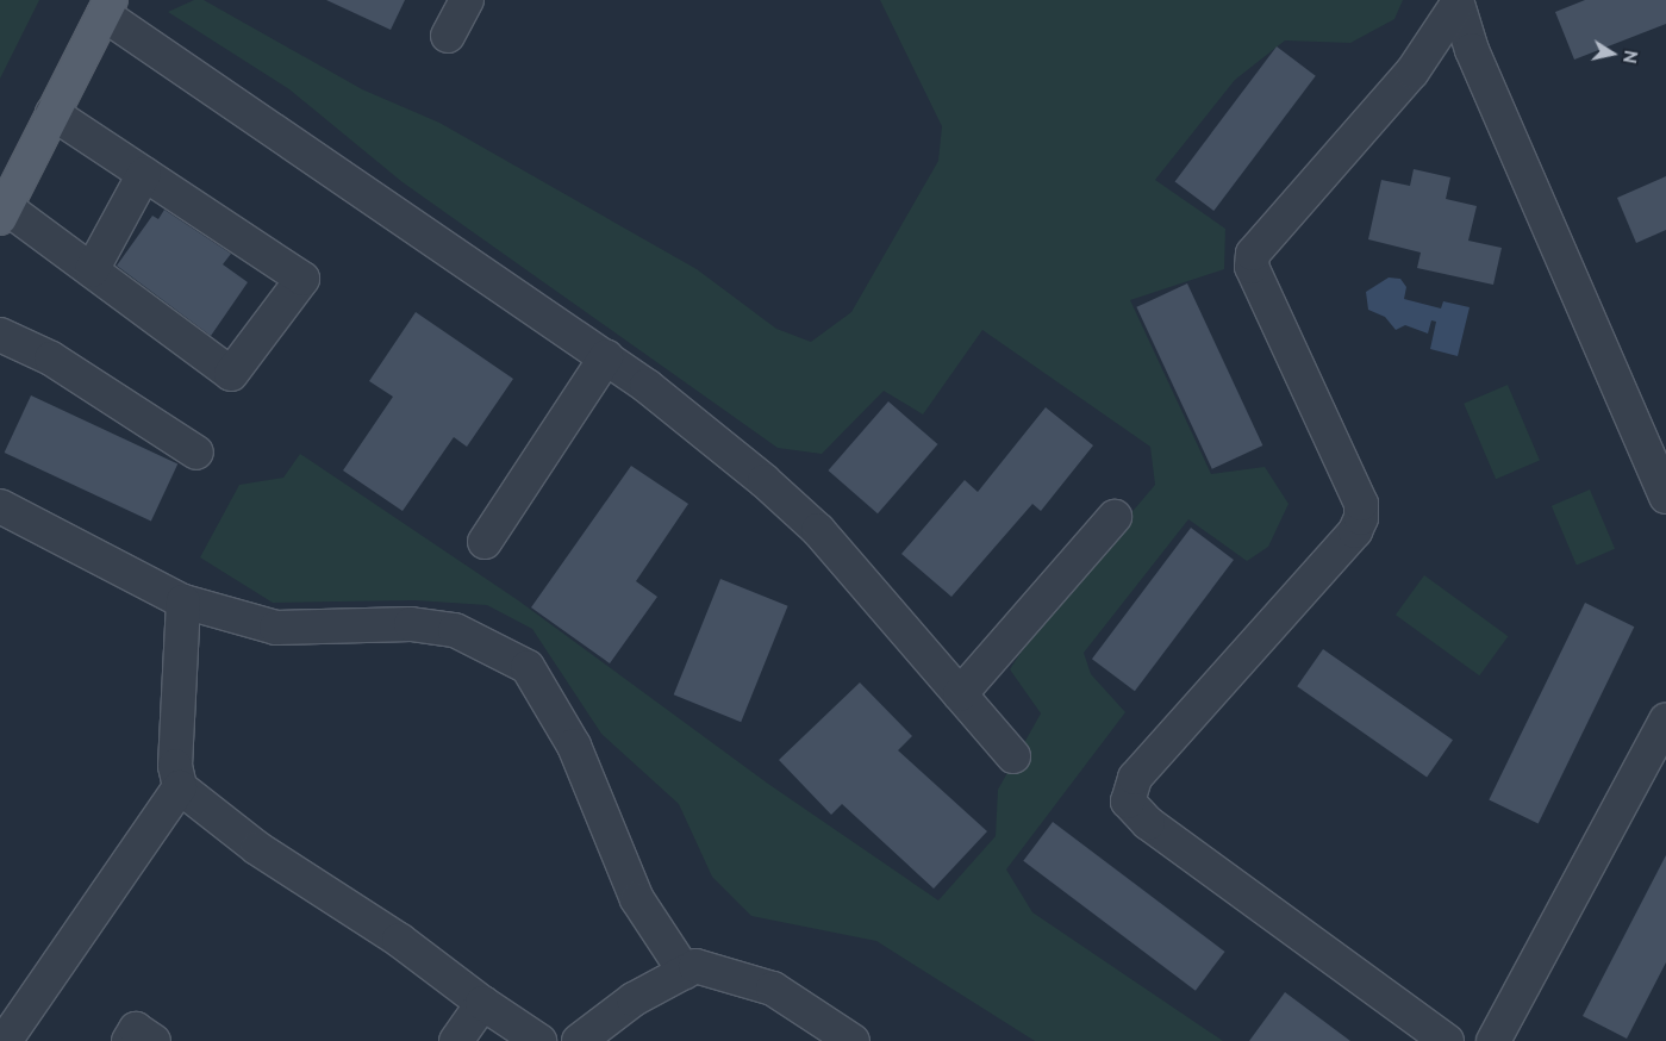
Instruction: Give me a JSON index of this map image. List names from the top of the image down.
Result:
{
  "north": "right"
}
